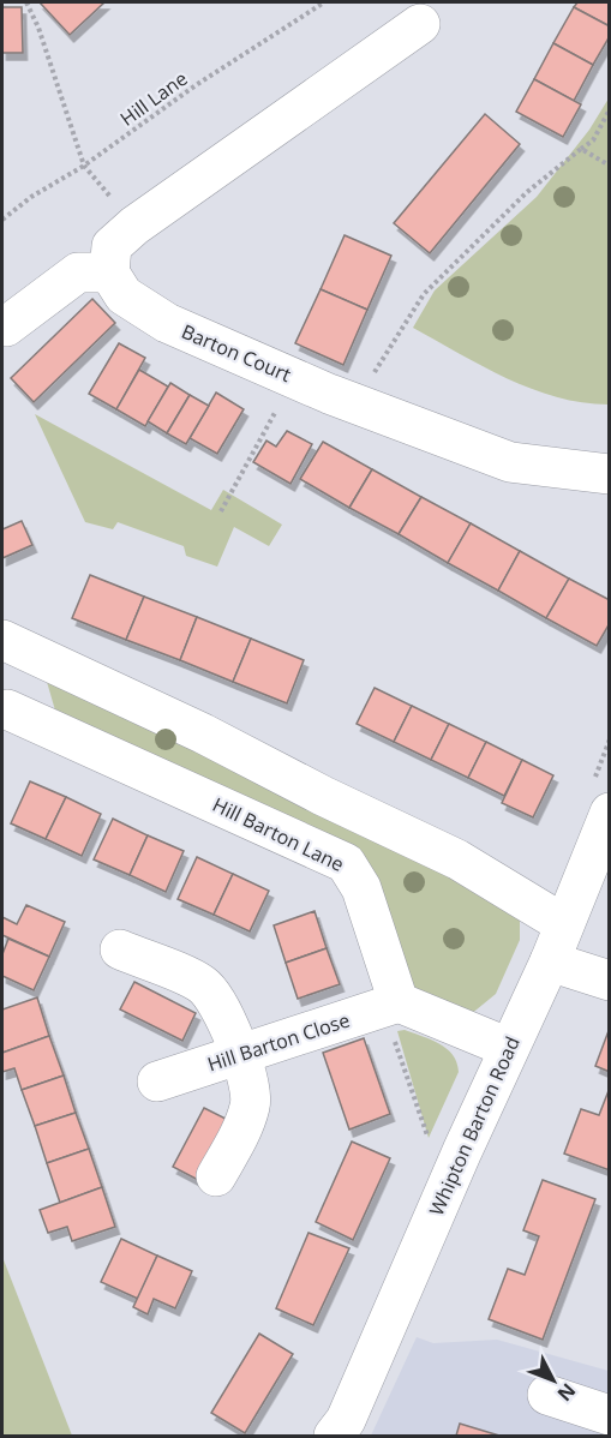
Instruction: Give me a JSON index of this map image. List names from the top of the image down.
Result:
{
  "streets": {
    "street": [
      "Barton Court",
      "Hill Barton Lane",
      "Hill Barton Close",
      "Whipton Barton Road"
    ],
    "path": ["Hill Lane"]
  },
  "crossings": [
    ["Hill Barton Lane", "Hill Barton Close"]
  ],
  "north": "bottom right"
}
